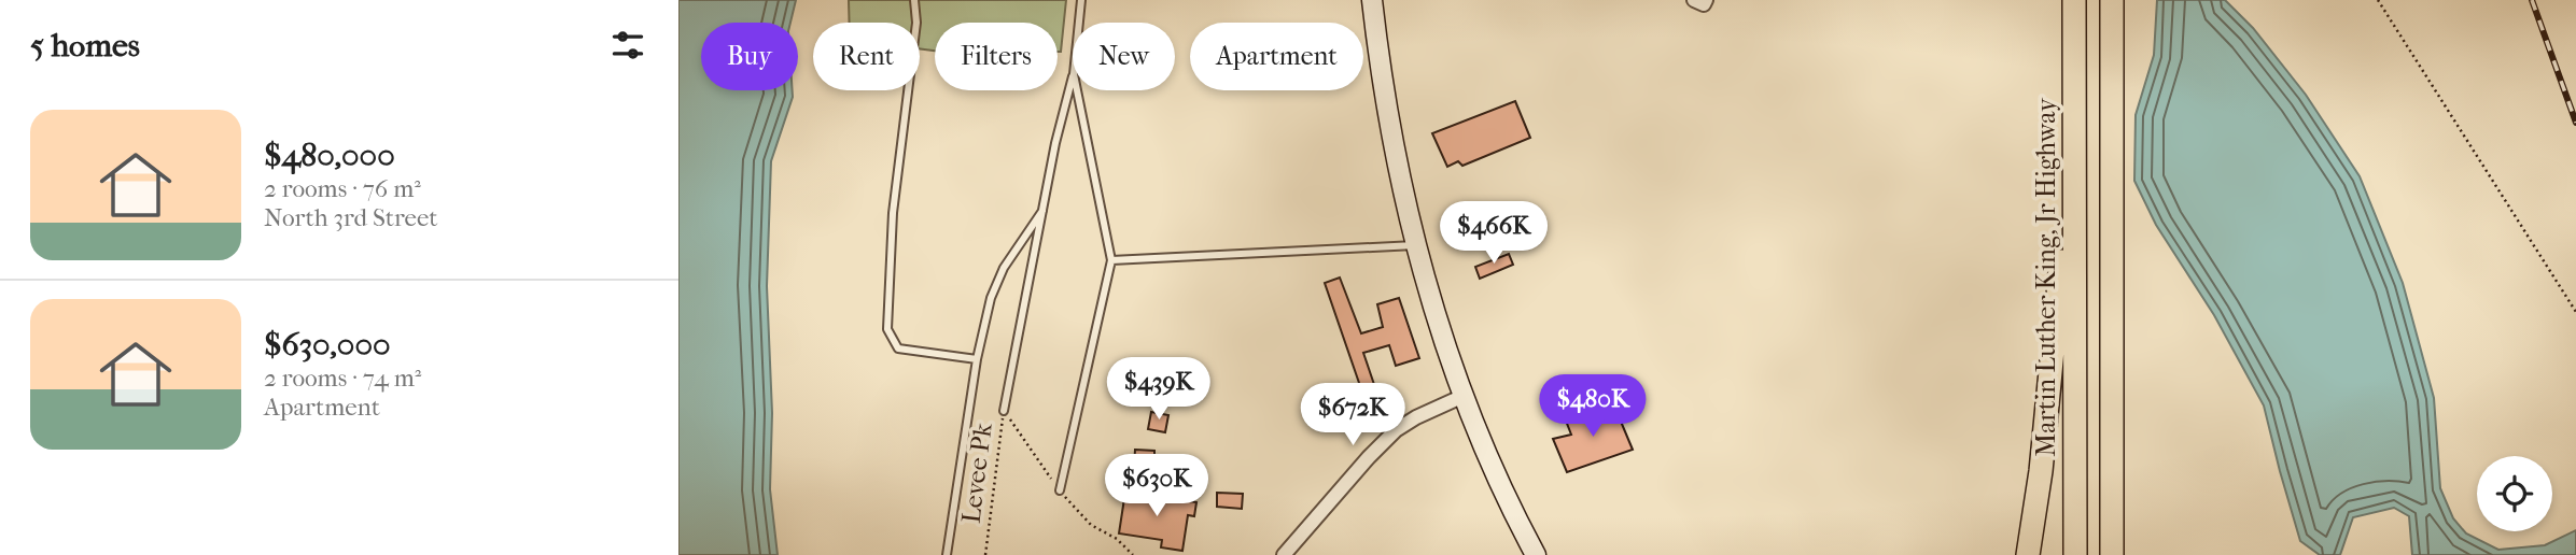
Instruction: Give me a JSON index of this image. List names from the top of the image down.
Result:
{
  "streets": {
    "highway": ["Martin Luther King, Jr Highway"],
    "path": ["Levee Pk"]
  },
  "page": {
    "heading": "5 homes",
    "chip": [
      "Buy",
      "Rent",
      "Filters",
      "New",
      "Apartment"
    ],
    "list": [
      {
        "name": "$480,000",
        "note": "2 rooms · 76 m² · North 3rd Street"
      },
      {
        "name": "$630,000",
        "note": "2 rooms · 74 m² · Apartment"
      }
    ],
    "price": [
      "$466K",
      "$439K",
      "$480K",
      "$672K",
      "$630K"
    ]
  }
}
